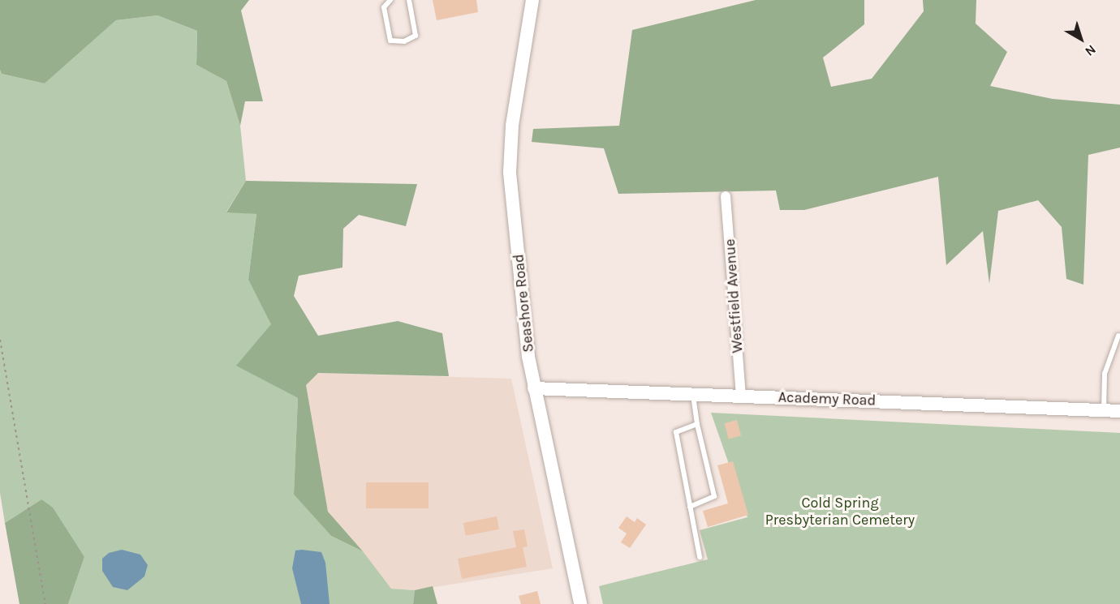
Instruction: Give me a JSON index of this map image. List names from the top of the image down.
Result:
{
  "streets": {
    "street": ["Westfield Avenue", "Seashore Road", "Academy Road"]
  },
  "crossings": [
    ["Westfield Avenue", "Academy Road"],
    ["Seashore Road", "Academy Road"]
  ],
  "parks": ["Cold Spring Presbyterian Cemetery"],
  "north": "bottom right"
}
